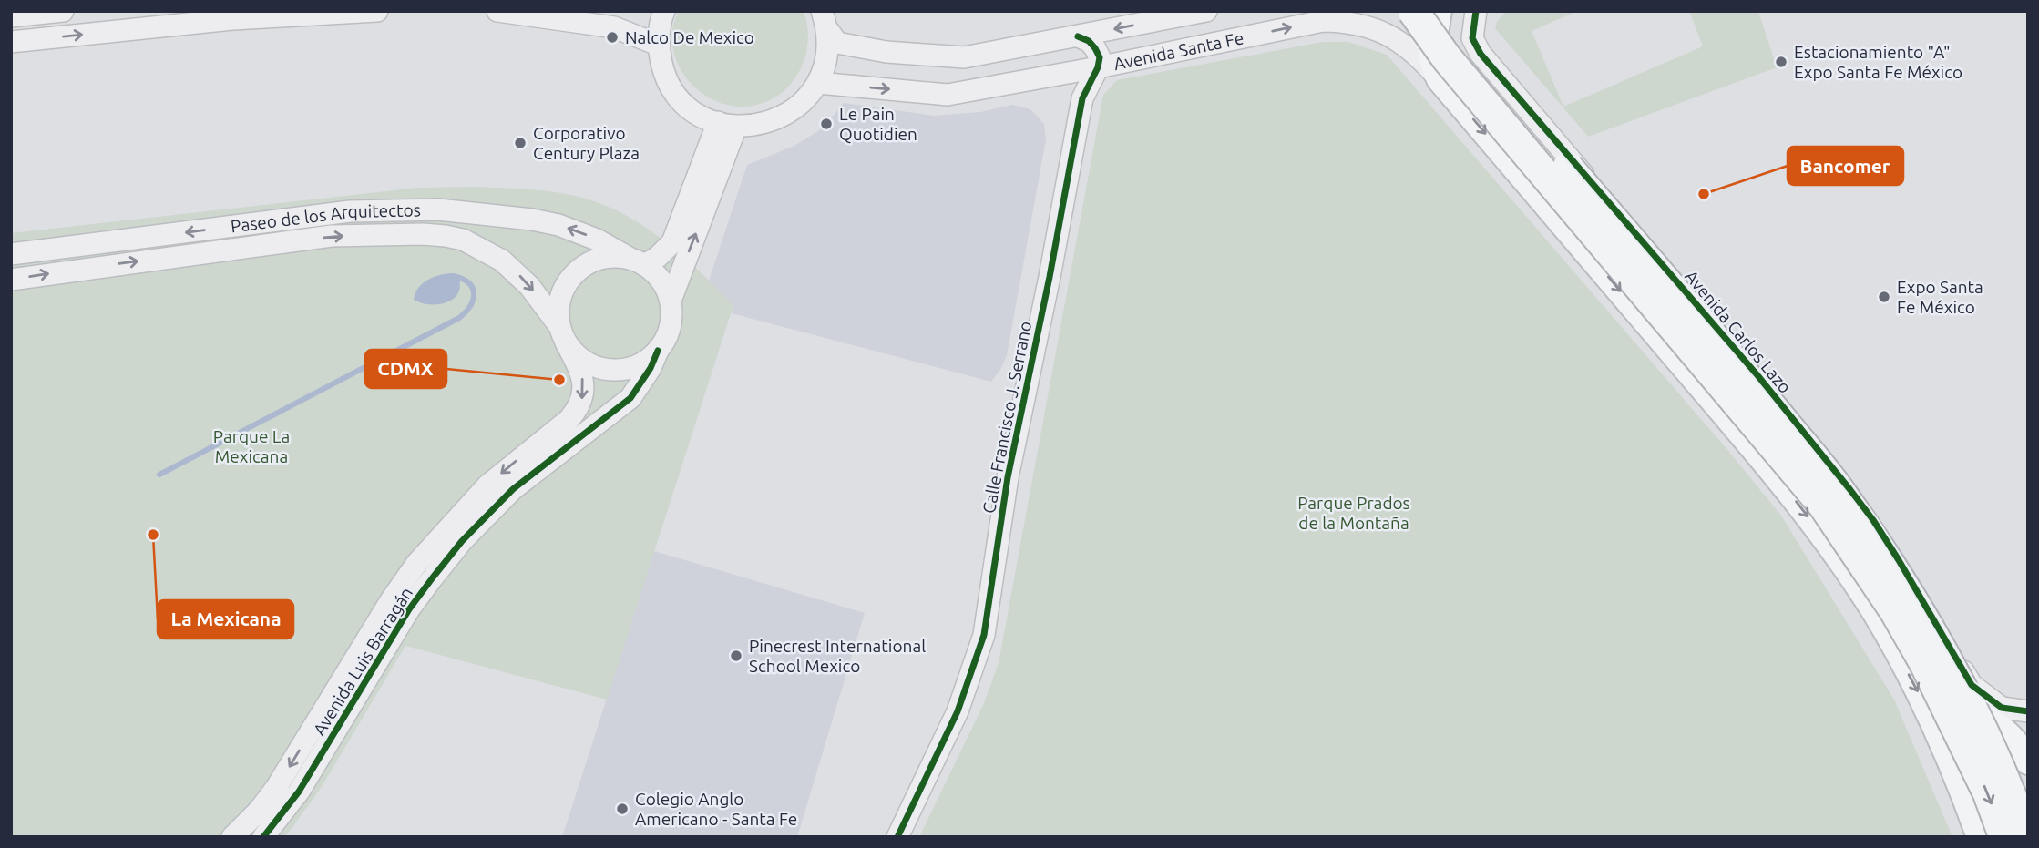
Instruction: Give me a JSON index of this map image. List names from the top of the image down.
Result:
{
  "streets": {
    "highway": ["Avenida Carlos Lazo"],
    "street": [
      "Avenida Santa Fe",
      "Paseo de los Arquitectos",
      "Calle Francisco J. Serrano",
      "Avenida Luis Barragán"
    ]
  },
  "crossings": [
    ["Avenida Santa Fe", "Calle Francisco J. Serrano"],
    ["Paseo de los Arquitectos", "Avenida Luis Barragán"]
  ],
  "parks": ["Parque La Mexicana", "Parque Prados de la Montaña"],
  "places": [
    "Nalco De Mexico",
    "Estacionamiento \"A\" Expo Santa Fe México",
    "Le Pain Quotidien",
    "Corporativo Century Plaza",
    "Bancomer",
    "Expo Santa Fe México",
    "CDMX",
    "La Mexicana",
    "Pinecrest International School Mexico",
    "Colegio Anglo Americano - Santa Fe"
  ]
}
